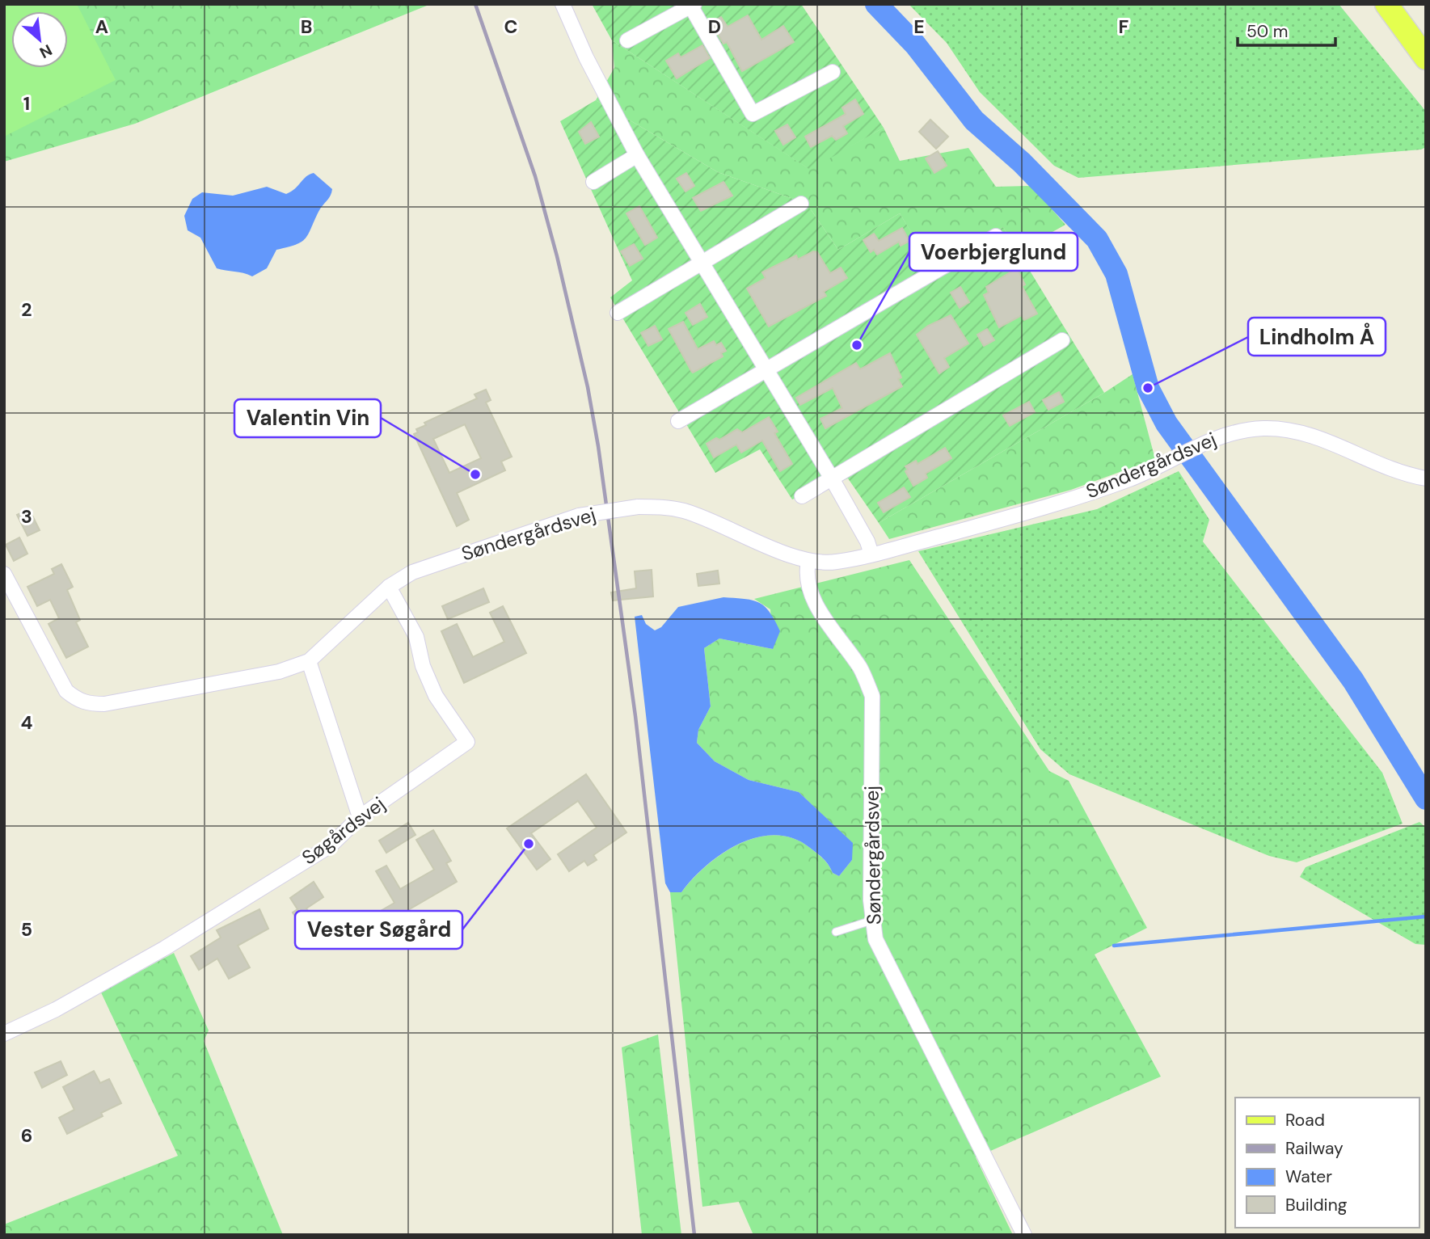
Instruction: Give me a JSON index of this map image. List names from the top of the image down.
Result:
{
  "streets": {
    "street": ["Søndergårdsvej", "Søgårdsvej"]
  },
  "crossings": [
    ["Søndergårdsvej", "Søgårdsvej"]
  ],
  "places": [
    "Voerbjerglund",
    "Lindholm Å",
    "Valentin Vin",
    "Vester Søgård"
  ],
  "legend": [
    "Road",
    "Railway",
    "Water",
    "Building"
  ],
  "scale_bar": "50 m",
  "north": "bottom right",
  "grid": {
    "columns": [
      "A",
      "B",
      "C",
      "D",
      "E",
      "F"
    ],
    "rows": [
      "1",
      "2",
      "3",
      "4",
      "5",
      "6"
    ]
  }
}
